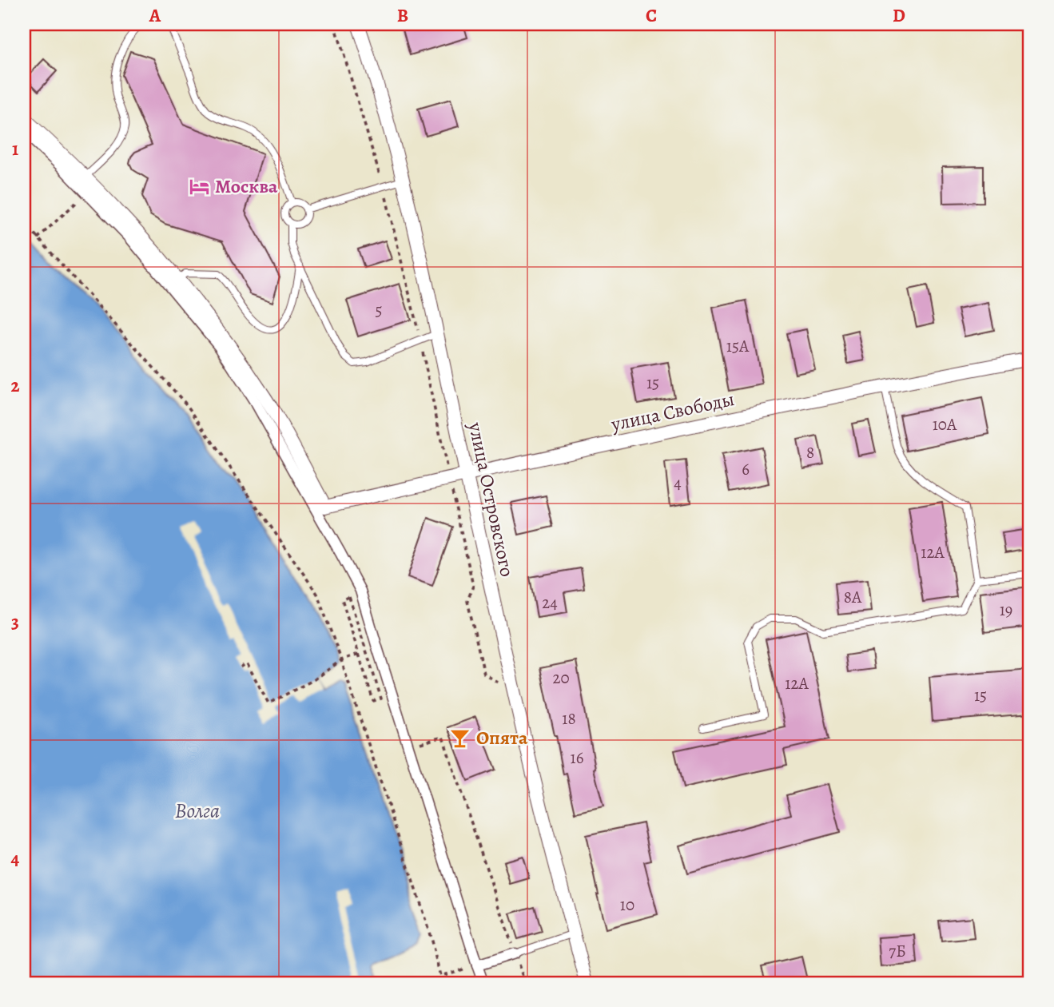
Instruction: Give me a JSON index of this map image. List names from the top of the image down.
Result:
{
  "streets": {
    "street": ["улица Свободы", "улица Островского"]
  },
  "crossings": [
    ["улица Свободы", "улица Островского"]
  ],
  "water": ["Волга"],
  "places": {
    "hotel": ["Москва"],
    "bar": ["Опята"]
  },
  "house_numbers": [
    "5",
    "15А",
    "15",
    "10А",
    "8",
    "6",
    "4",
    "12А",
    "8А",
    "24",
    "19",
    "20",
    "12А",
    "15",
    "18",
    "16",
    "10",
    "7Б"
  ],
  "grid": {
    "columns": [
      "A",
      "B",
      "C",
      "D"
    ],
    "rows": [
      "1",
      "2",
      "3",
      "4"
    ]
  }
}
